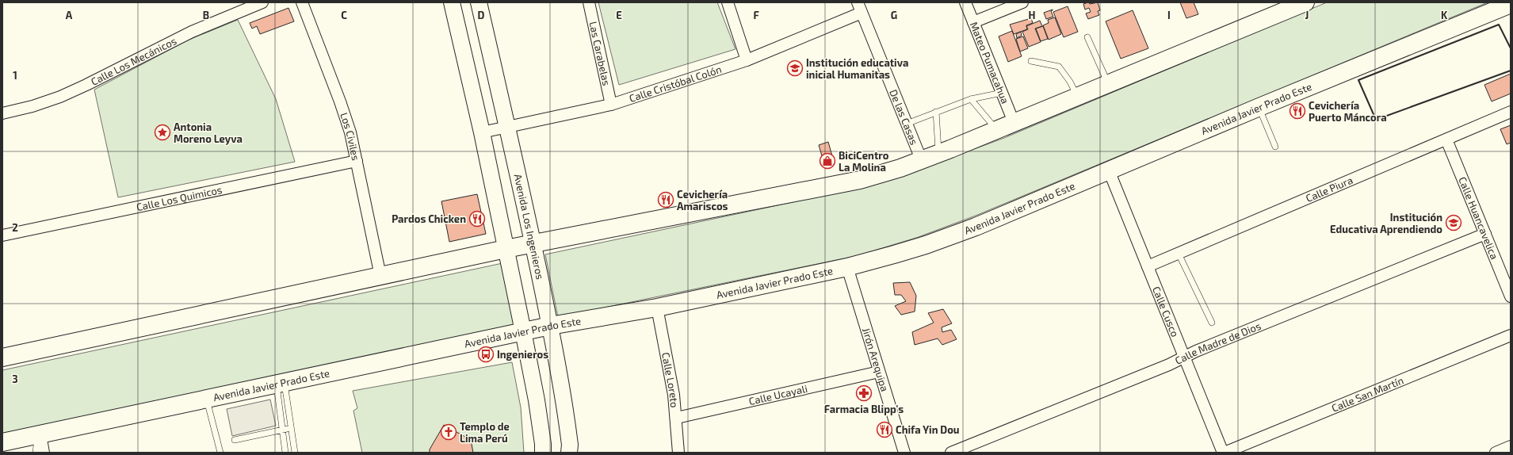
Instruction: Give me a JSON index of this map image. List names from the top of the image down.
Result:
{
  "streets": {
    "main road": ["Avenida Javier Prado Este"],
    "street": [
      "Las Carabelas",
      "Calle Los Mecánicos",
      "Mateo Pumacahua",
      "Calle Cristóbal Colón",
      "De las Casas",
      "Los Civiles",
      "Calle Piura",
      "Calle Los Quimicos",
      "Calle Huancavelica",
      "Avenida Los Ingenieros",
      "Calle Cusco",
      "Calle Madre de Dios",
      "Jirón Arequipa",
      "Calle Loreto",
      "Calle San Martín",
      "Calle Ucayali"
    ]
  },
  "crossings": [
    ["Las Carabelas", "Calle Cristóbal Colón"],
    ["Calle Cristóbal Colón", "De las Casas"],
    ["Calle Cristóbal Colón", "Avenida Los Ingenieros"],
    ["Avenida Javier Prado Este", "Avenida Los Ingenieros"],
    ["Avenida Javier Prado Este", "Calle Cusco"],
    ["Avenida Javier Prado Este", "Jirón Arequipa"],
    ["Avenida Javier Prado Este", "Calle Loreto"],
    ["Los Civiles", "Calle Los Quimicos"],
    ["Calle Piura", "Calle Huancavelica"],
    ["Calle Piura", "Calle Cusco"],
    ["Calle Huancavelica", "Calle Madre de Dios"],
    ["Calle Cusco", "Calle Madre de Dios"],
    ["Calle Cusco", "Calle San Martín"],
    ["Jirón Arequipa", "Calle Ucayali"],
    ["Calle Loreto", "Calle Ucayali"]
  ],
  "places": {
    "school or university": ["Institución educativa inicial Humanitas", "Institución Educativa Aprendiendo"],
    "restaurant": [
      "Cevichería Puerto Máncora",
      "Cevichería Amariscos",
      "Pardos Chicken",
      "Chifa Yin Dou"
    ],
    "place": ["Antonia Moreno Leyva"],
    "shop": ["BiciCentro La Molina"],
    "bus stop": ["Ingenieros"],
    "pharmacy": ["Farmacia Blipp's"],
    "church": ["Templo de Lima Perú"]
  },
  "grid": {
    "columns": [
      "A",
      "B",
      "C",
      "D",
      "E",
      "F",
      "G",
      "H",
      "I",
      "J",
      "K"
    ],
    "rows": ["1", "2", "3"]
  }
}
